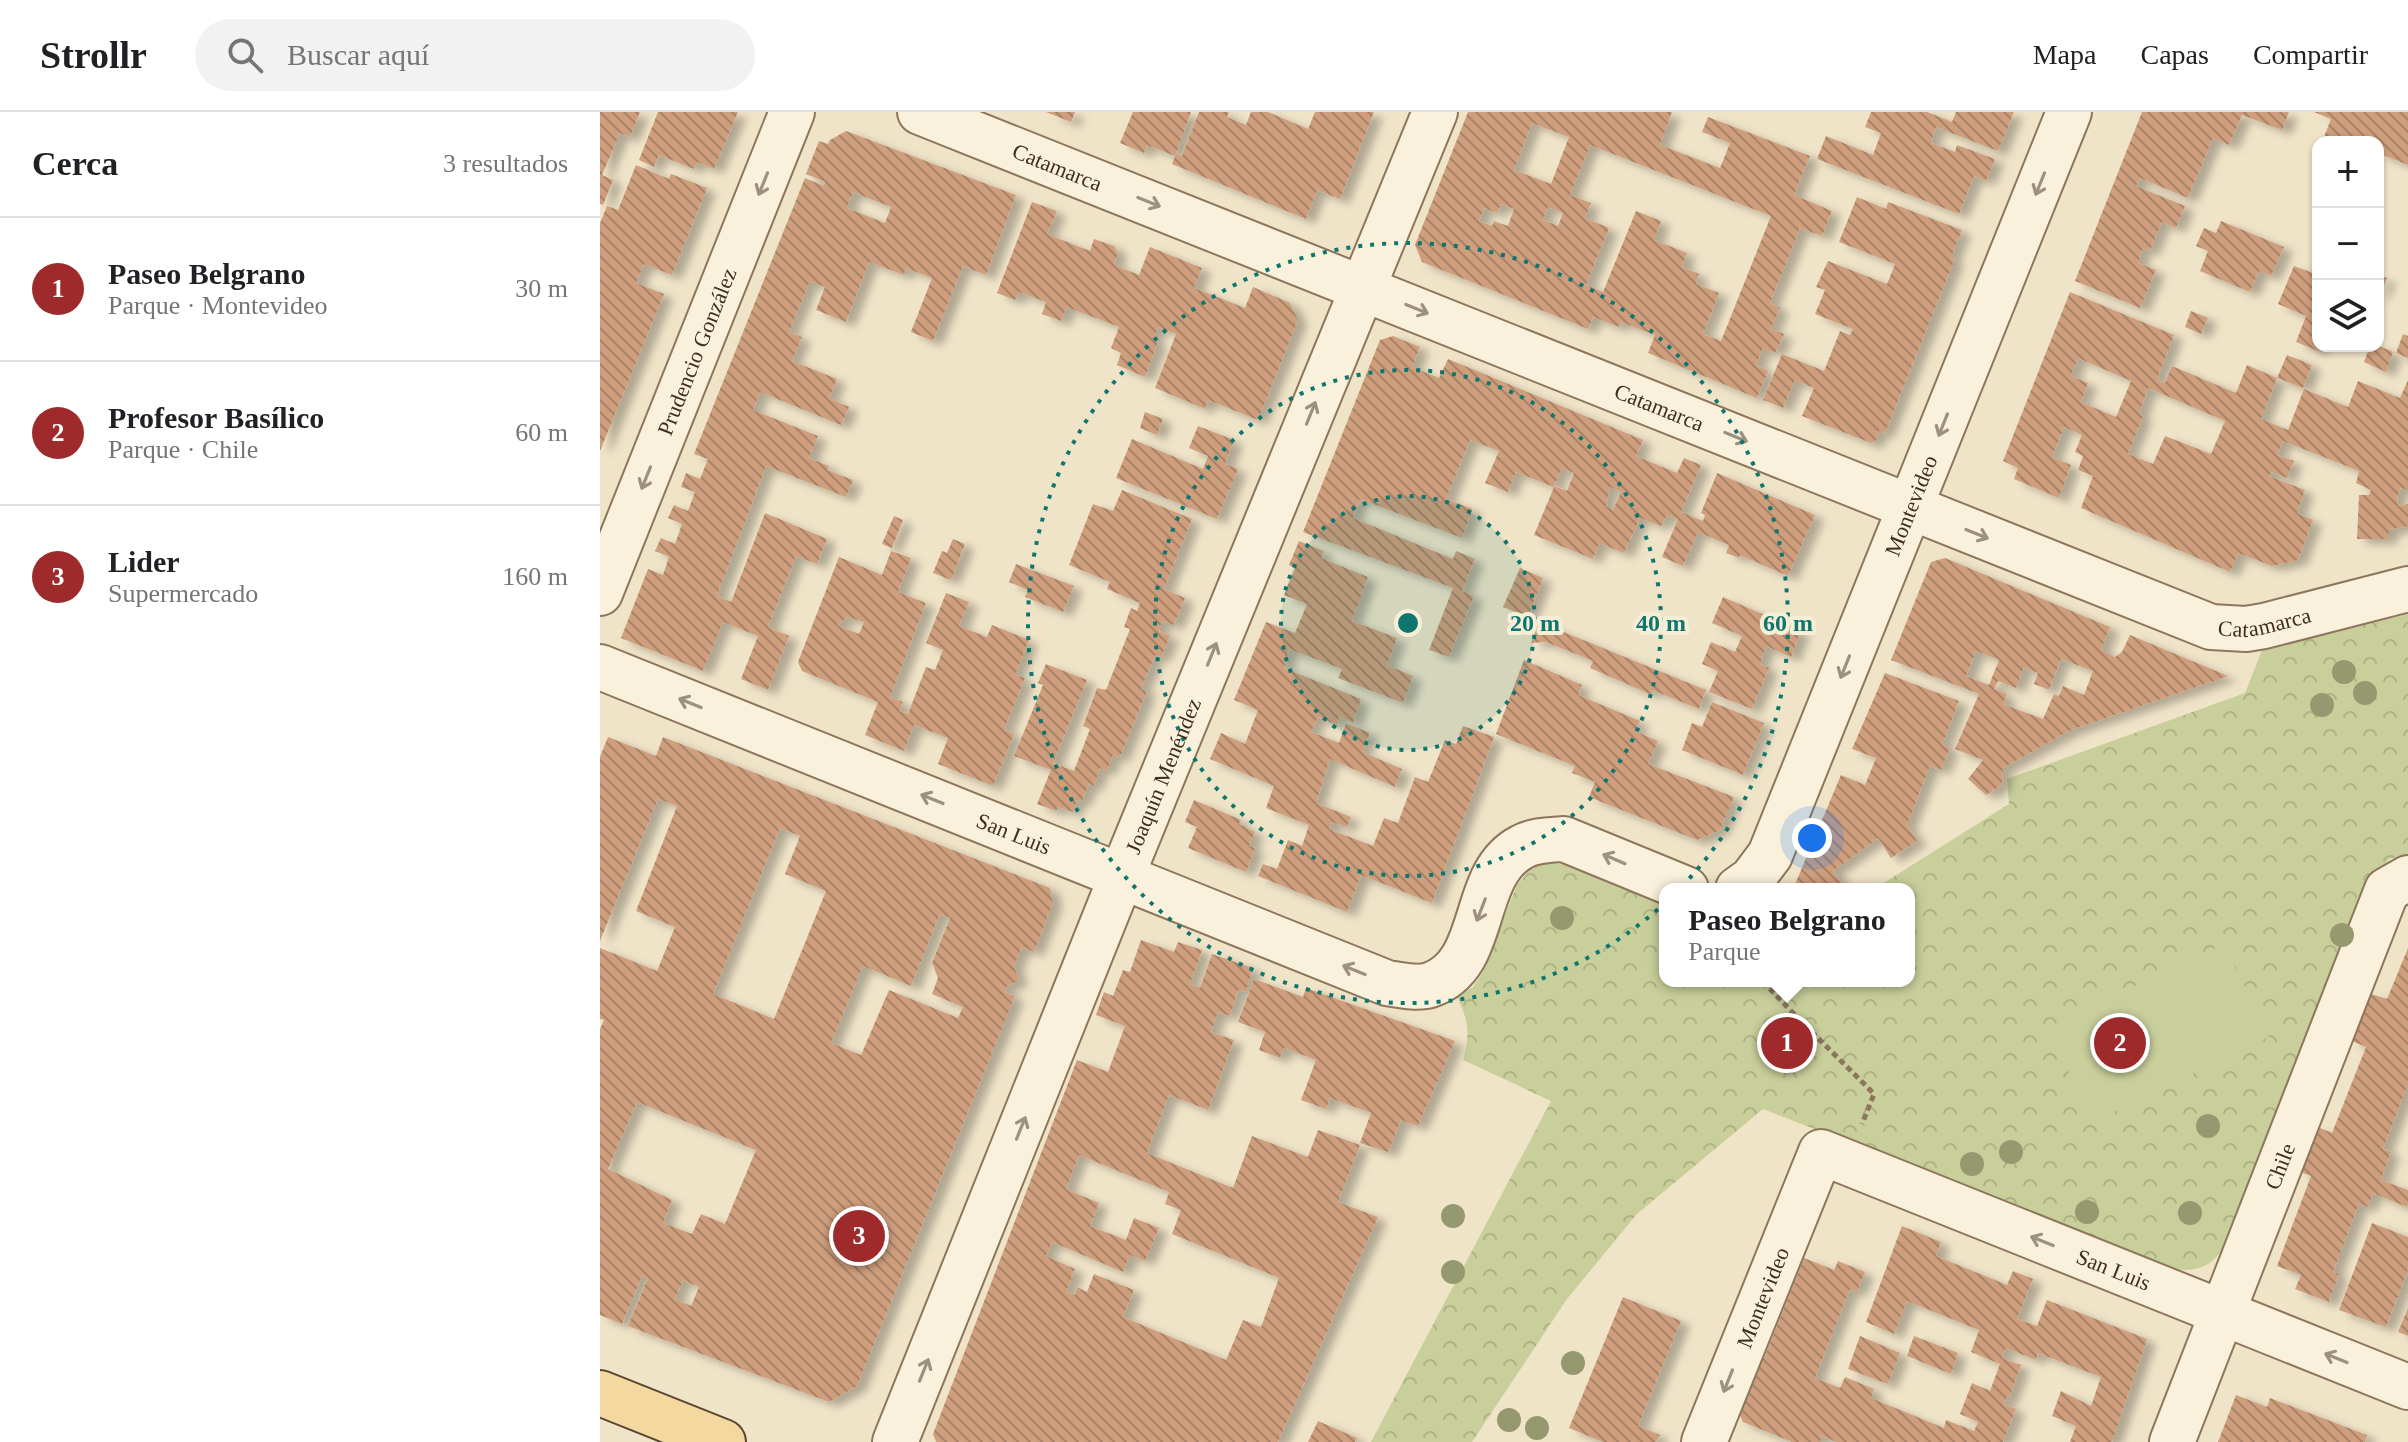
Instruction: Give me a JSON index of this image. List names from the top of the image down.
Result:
{
  "streets": {
    "street": [
      "Catamarca",
      "Prudencio González",
      "Montevideo",
      "Joaquín Menéndez",
      "San Luis",
      "Chile"
    ]
  },
  "crossings": [
    ["Catamarca", "Montevideo"],
    ["Catamarca", "Joaquín Menéndez"],
    ["Montevideo", "San Luis"],
    ["Joaquín Menéndez", "San Luis"],
    ["San Luis", "Chile"]
  ],
  "one_way": [
    "Catamarca",
    "Prudencio González",
    "Montevideo",
    "Joaquín Menéndez",
    "San Luis"
  ],
  "page": {
    "header": "Strollr",
    "search": "Buscar aquí",
    "nav": ["Mapa", "Capas", "Compartir"],
    "heading": ["Cerca", "3 resultados"],
    "map_buttons": ["+", "−"],
    "list": [
      {
        "mark": "1",
        "name": "Paseo Belgrano",
        "note": "Parque · Montevideo",
        "value": "30 m"
      },
      {
        "mark": "2",
        "name": "Profesor Basílico",
        "note": "Parque · Chile",
        "value": "60 m"
      },
      {
        "mark": "3",
        "name": "Lider",
        "note": "Supermercado",
        "value": "160 m"
      }
    ],
    "popup": ["Paseo Belgrano", "Parque"],
    "pins": ["1", "2", "3"]
  },
  "rings": ["20 m", "40 m", "60 m"]
}
